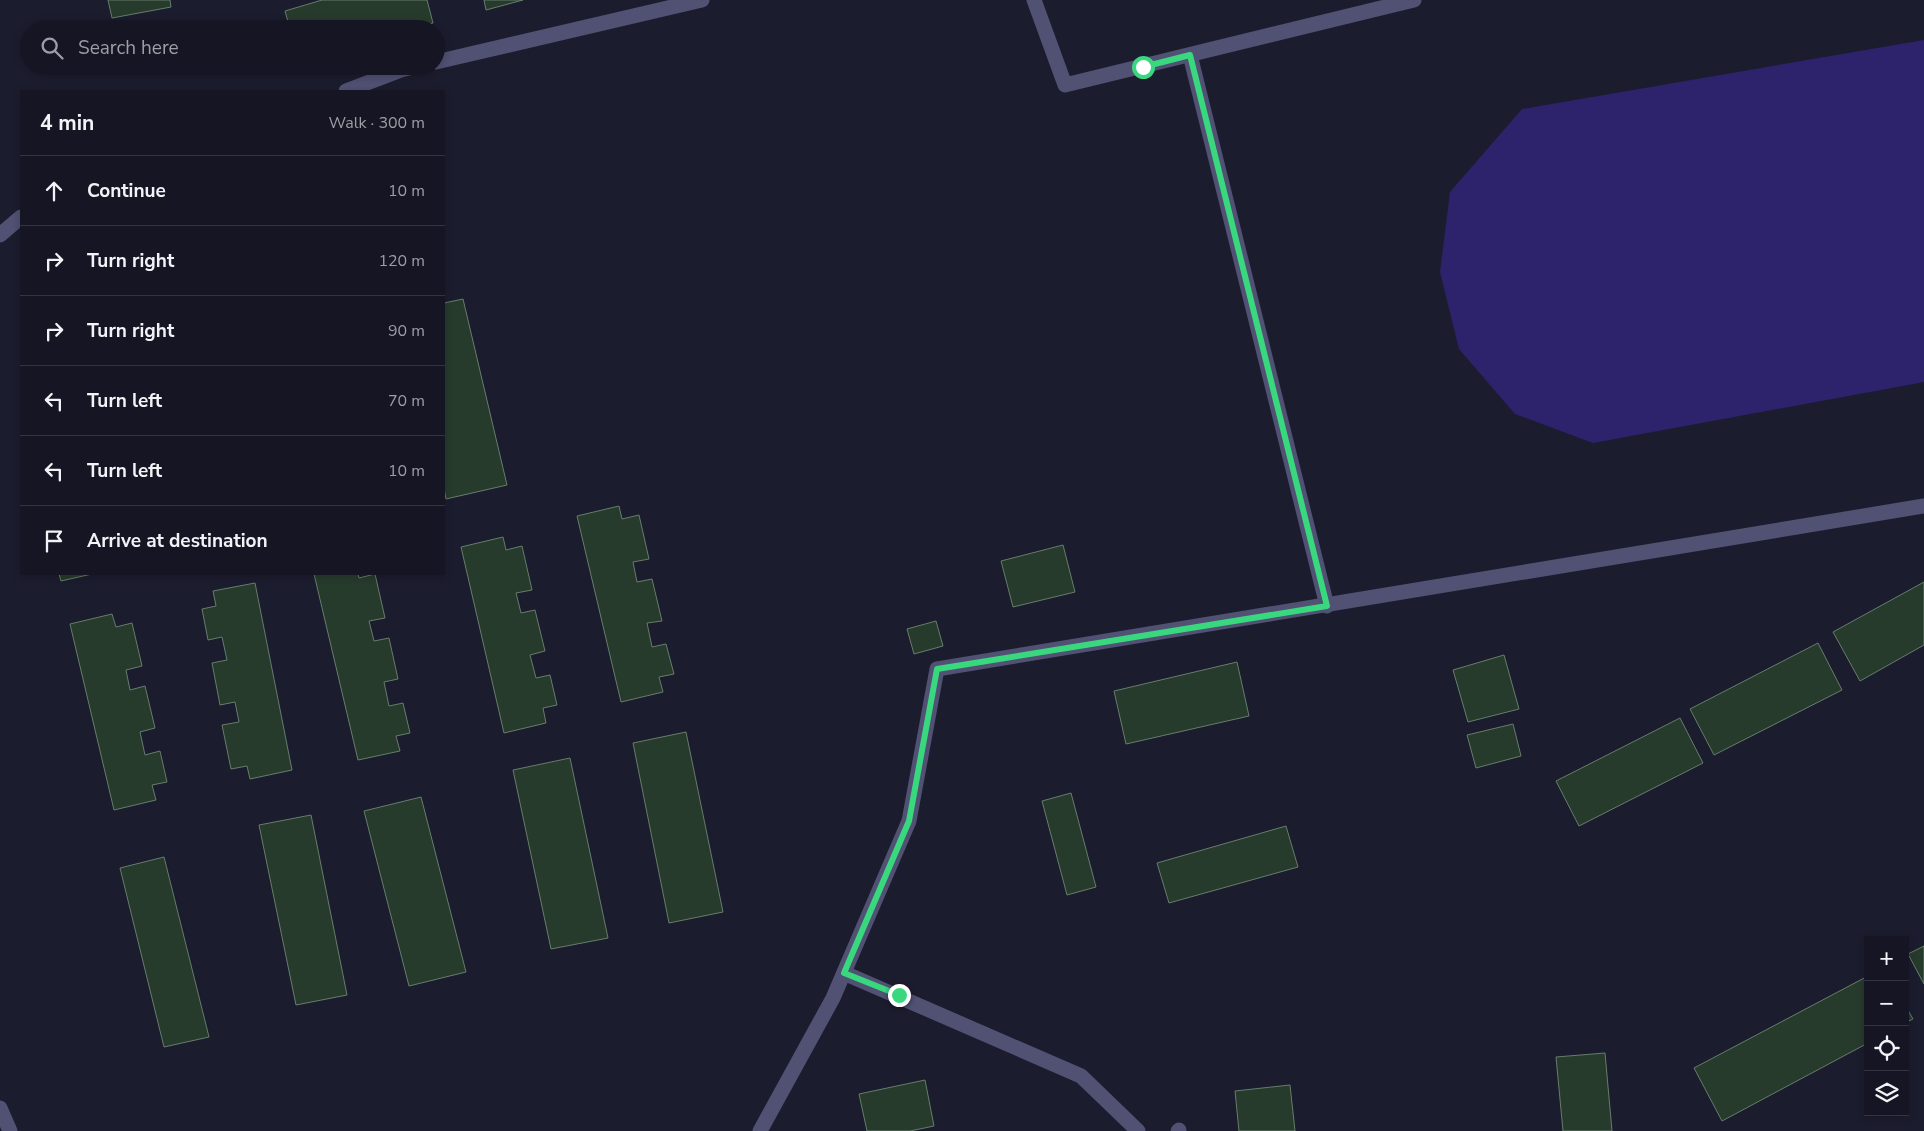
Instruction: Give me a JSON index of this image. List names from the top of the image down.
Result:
{
  "page": {
    "search": "Search here",
    "heading": ["4 min", "Walk · 300 m"],
    "list": [
      ["Continue", "10 m"],
      ["Turn right", "120 m"],
      ["Turn right", "90 m"],
      ["Turn left", "70 m"],
      ["Turn left", "10 m"],
      "Arrive at destination"
    ],
    "map_buttons": ["+", "−"]
  }
}
